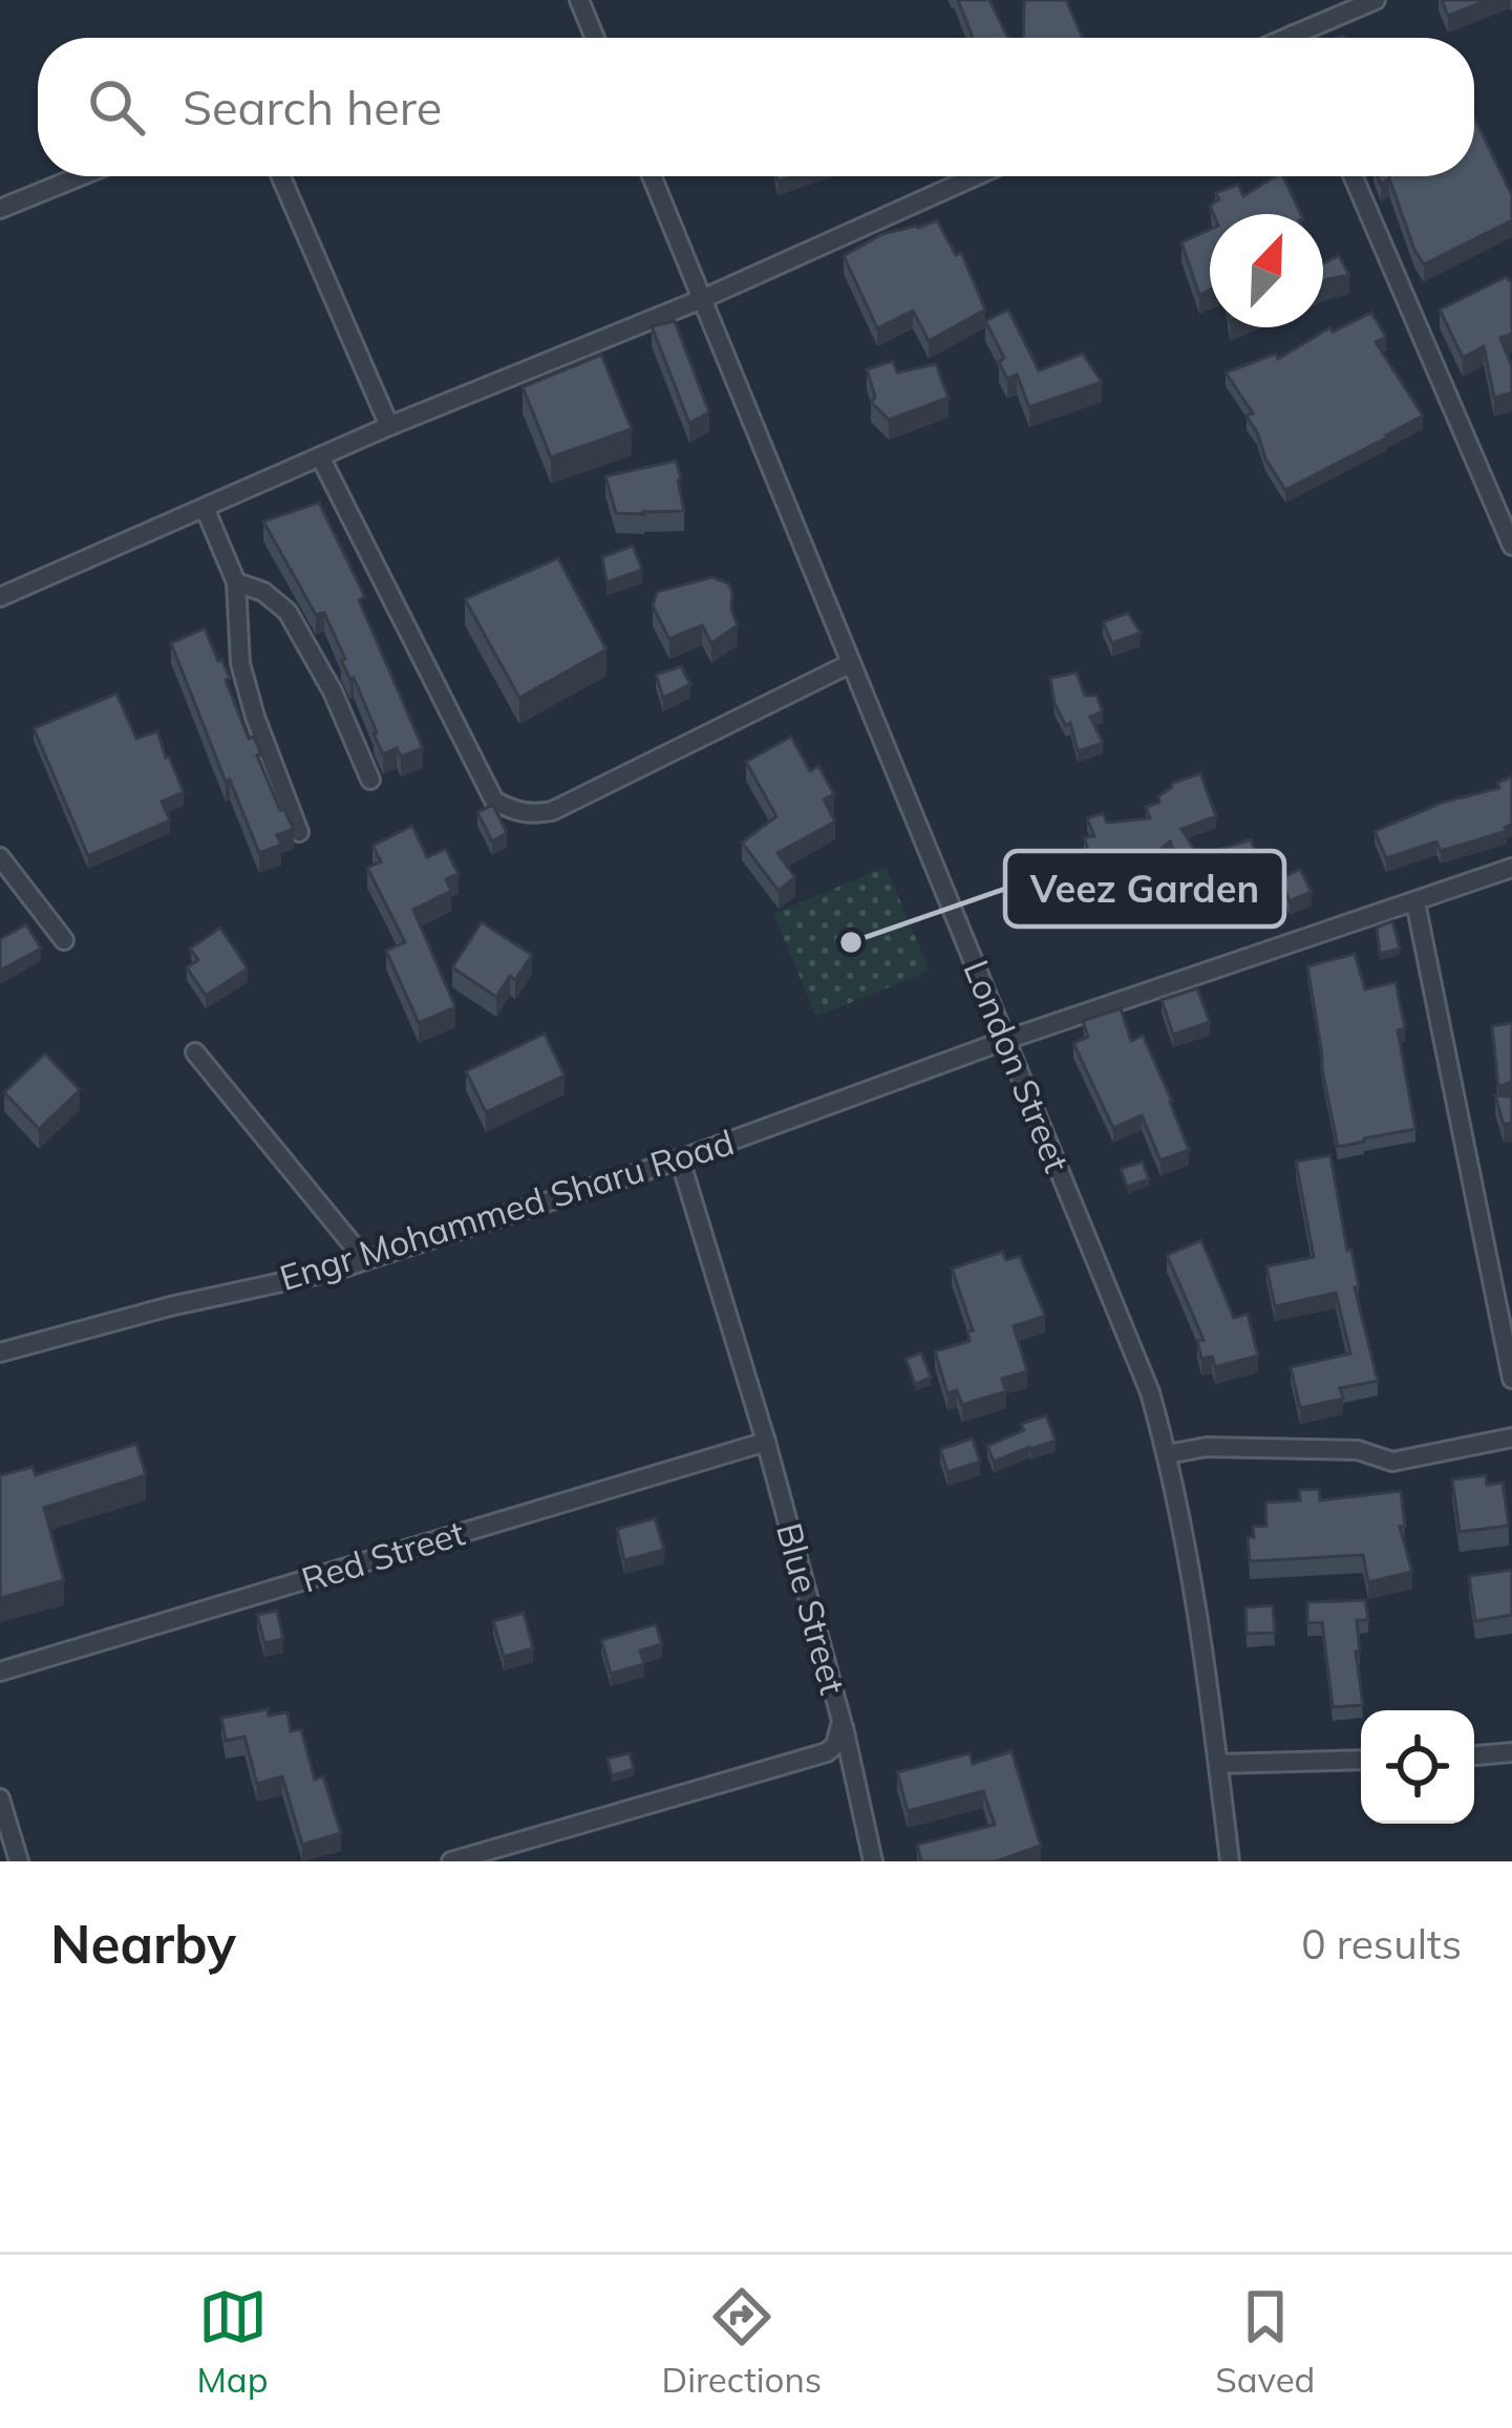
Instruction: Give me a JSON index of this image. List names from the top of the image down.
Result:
{
  "streets": {
    "street": [
      "London Street",
      "Engr Mohammed Sharu Road",
      "Red Street",
      "Blue Street"
    ]
  },
  "crossings": [
    ["London Street", "Engr Mohammed Sharu Road"],
    ["Engr Mohammed Sharu Road", "Blue Street"],
    ["Red Street", "Blue Street"]
  ],
  "places": ["Veez Garden"],
  "north": "top right",
  "page": {
    "search": "Search here",
    "heading": ["Nearby", "0 results"],
    "nav": ["Map", "Directions", "Saved"]
  }
}
